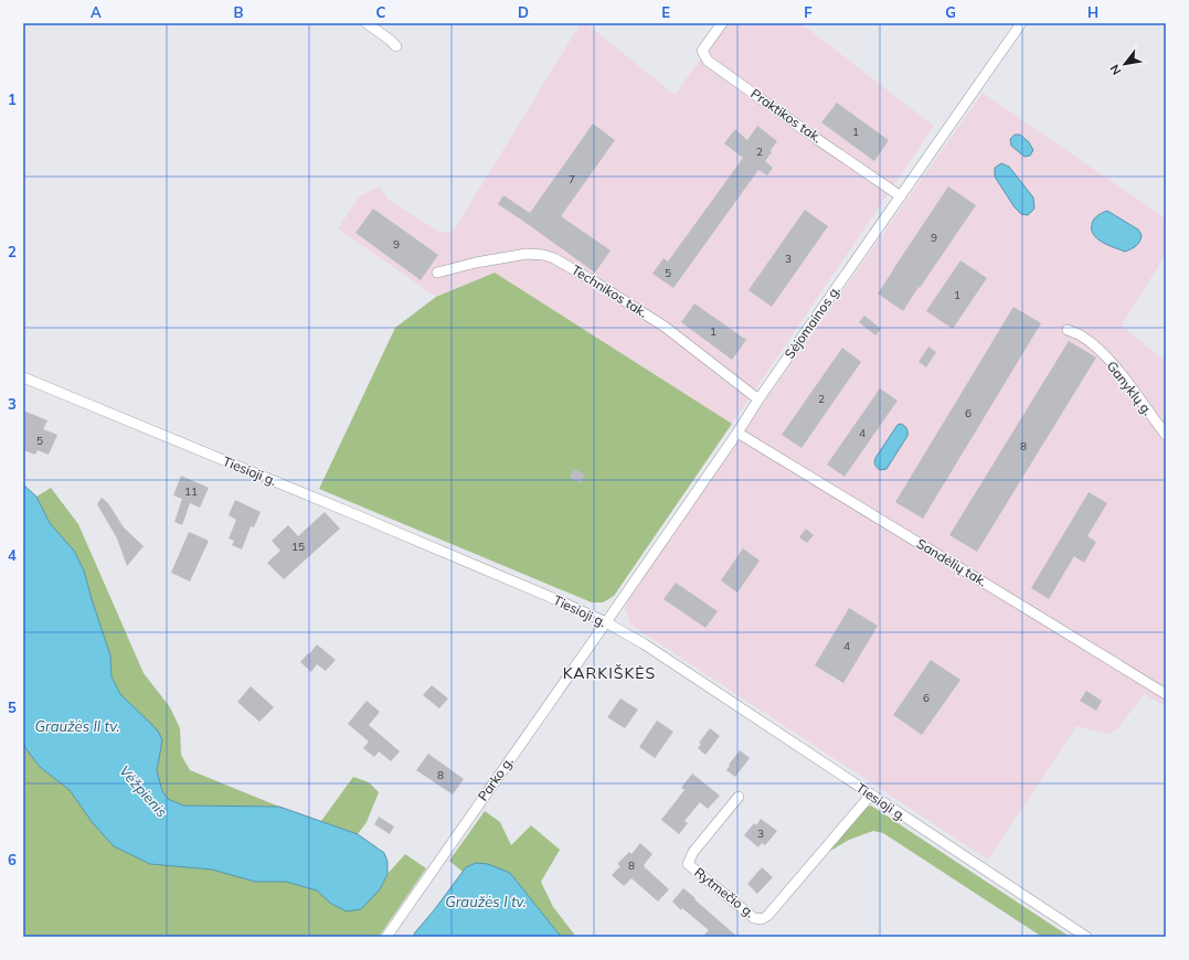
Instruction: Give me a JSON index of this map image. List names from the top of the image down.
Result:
{
  "streets": {
    "street": [
      "Praktikos tak.",
      "Technikos tak.",
      "Sėjomainos g.",
      "Ganyklų g.",
      "Tiesioji g.",
      "Sandėlių tak.",
      "Parko g.",
      "Rytmečio g."
    ]
  },
  "crossings": [
    ["Praktikos tak.", "Sėjomainos g."],
    ["Technikos tak.", "Sėjomainos g."],
    ["Sėjomainos g.", "Tiesioji g."],
    ["Sėjomainos g.", "Sandėlių tak."],
    ["Sėjomainos g.", "Parko g."],
    ["Tiesioji g.", "Parko g."],
    ["Tiesioji g.", "Rytmečio g."]
  ],
  "districts": ["KARKIŠKĖS"],
  "water": ["Graužės II tv.", "Vėžpienis", "Graužės I tv."],
  "house_numbers": [
    "1",
    "2",
    "7",
    "9",
    "9",
    "3",
    "5",
    "1",
    "1",
    "2",
    "6",
    "4",
    "5",
    "8",
    "11",
    "15",
    "4",
    "6",
    "8",
    "3",
    "8"
  ],
  "north": "bottom left",
  "grid": {
    "columns": [
      "A",
      "B",
      "C",
      "D",
      "E",
      "F",
      "G",
      "H"
    ],
    "rows": [
      "1",
      "2",
      "3",
      "4",
      "5",
      "6"
    ]
  }
}
